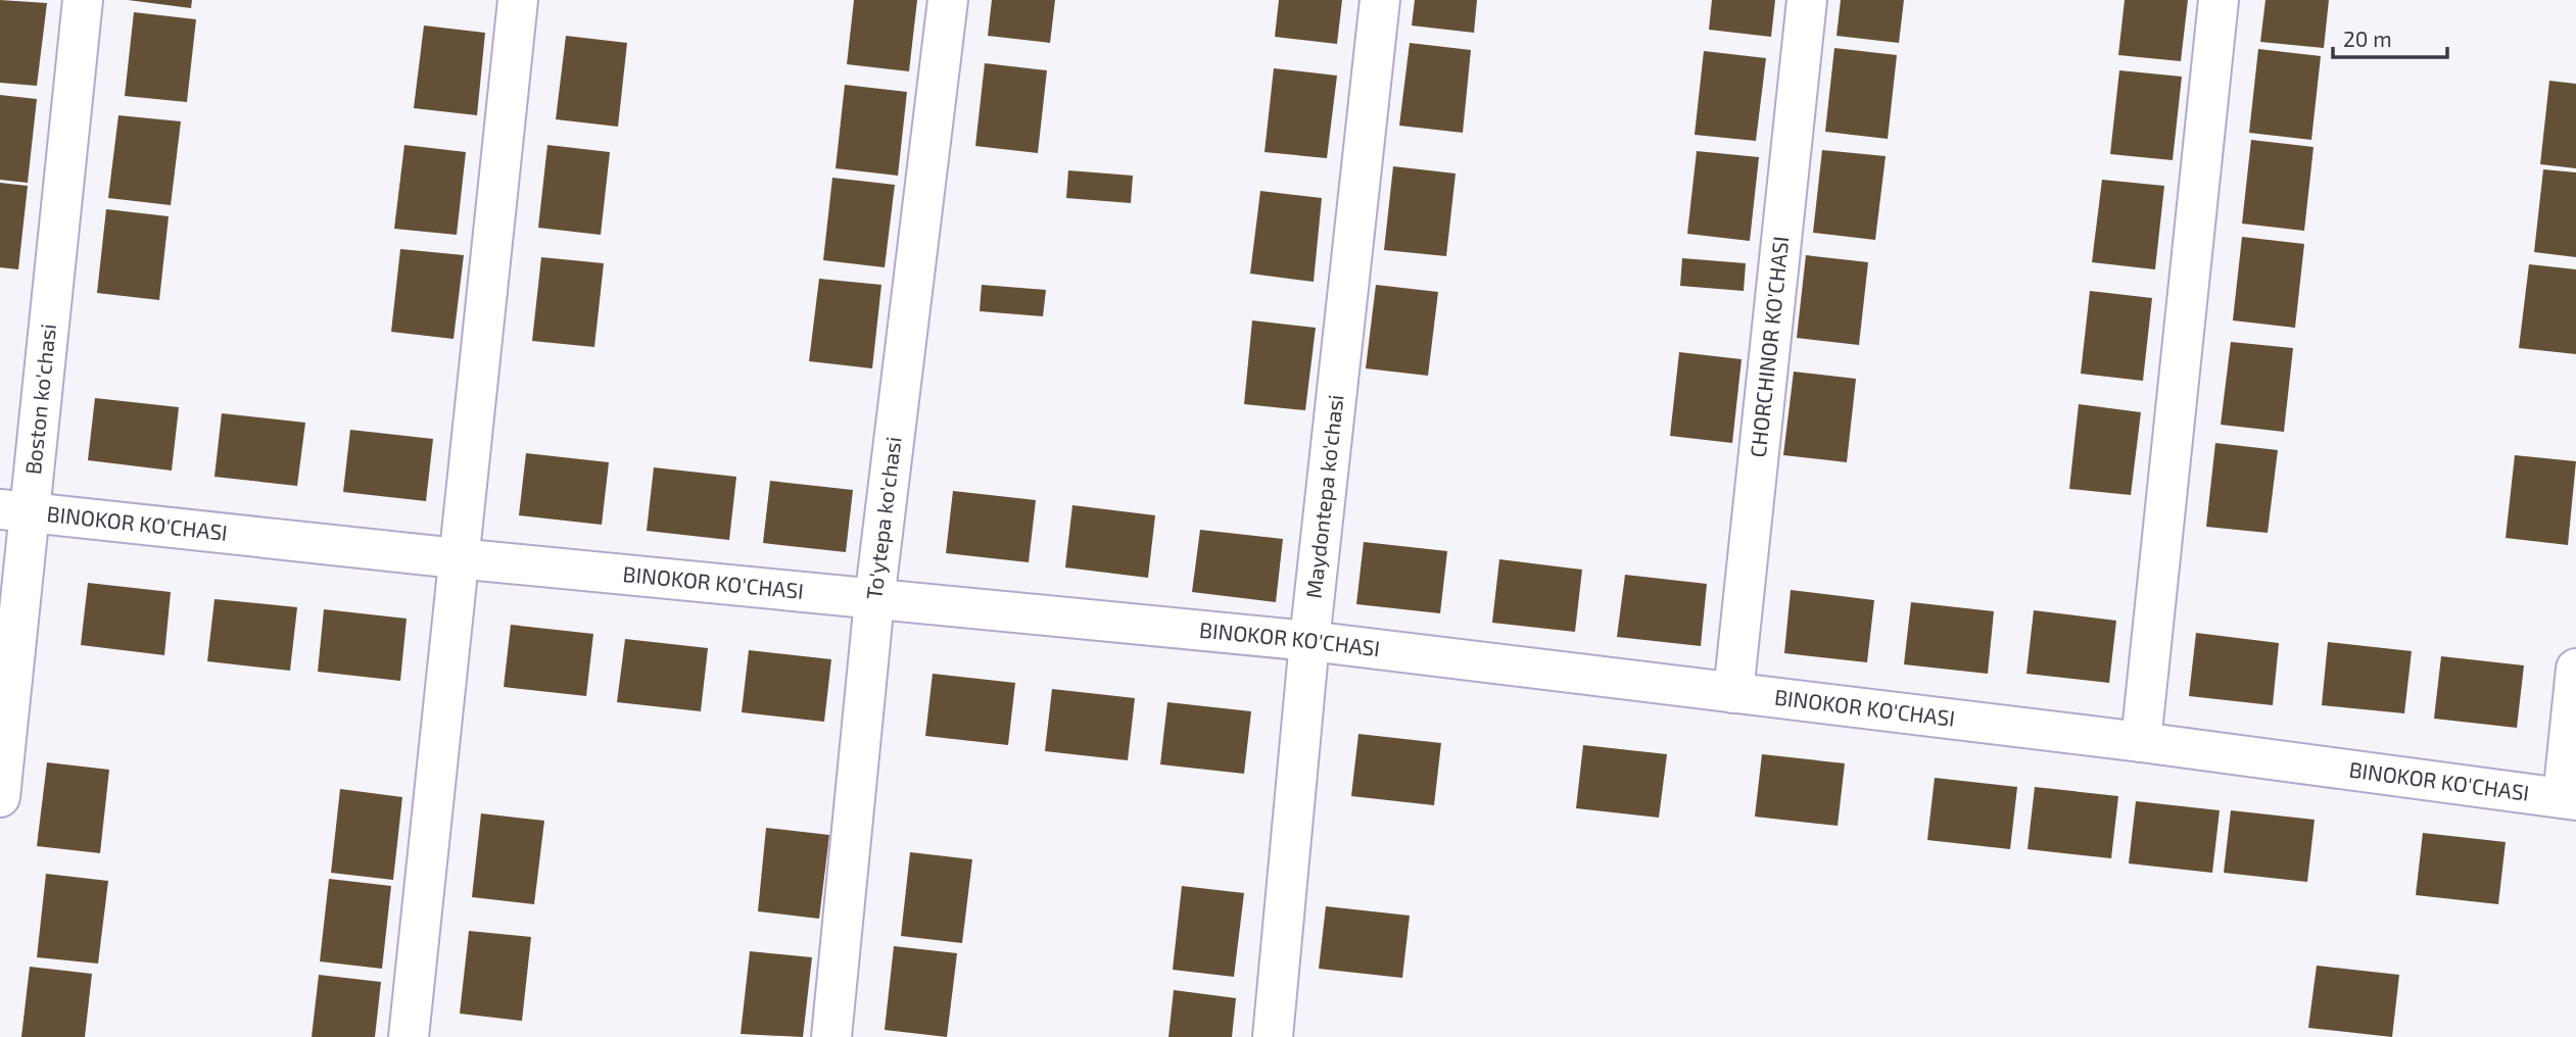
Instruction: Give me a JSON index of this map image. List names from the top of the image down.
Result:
{
  "streets": {
    "street": [
      "CHORCHINOR KO'CHASI",
      "Boston ko'chasi",
      "Maydontepa ko'chasi",
      "To'ytepa ko'chasi",
      "BINOKOR KO'CHASI"
    ]
  },
  "crossings": [
    ["CHORCHINOR KO'CHASI", "BINOKOR KO'CHASI"],
    ["Boston ko'chasi", "BINOKOR KO'CHASI"],
    ["Maydontepa ko'chasi", "BINOKOR KO'CHASI"],
    ["To'ytepa ko'chasi", "BINOKOR KO'CHASI"]
  ],
  "scale_bar": "20 m"
}
